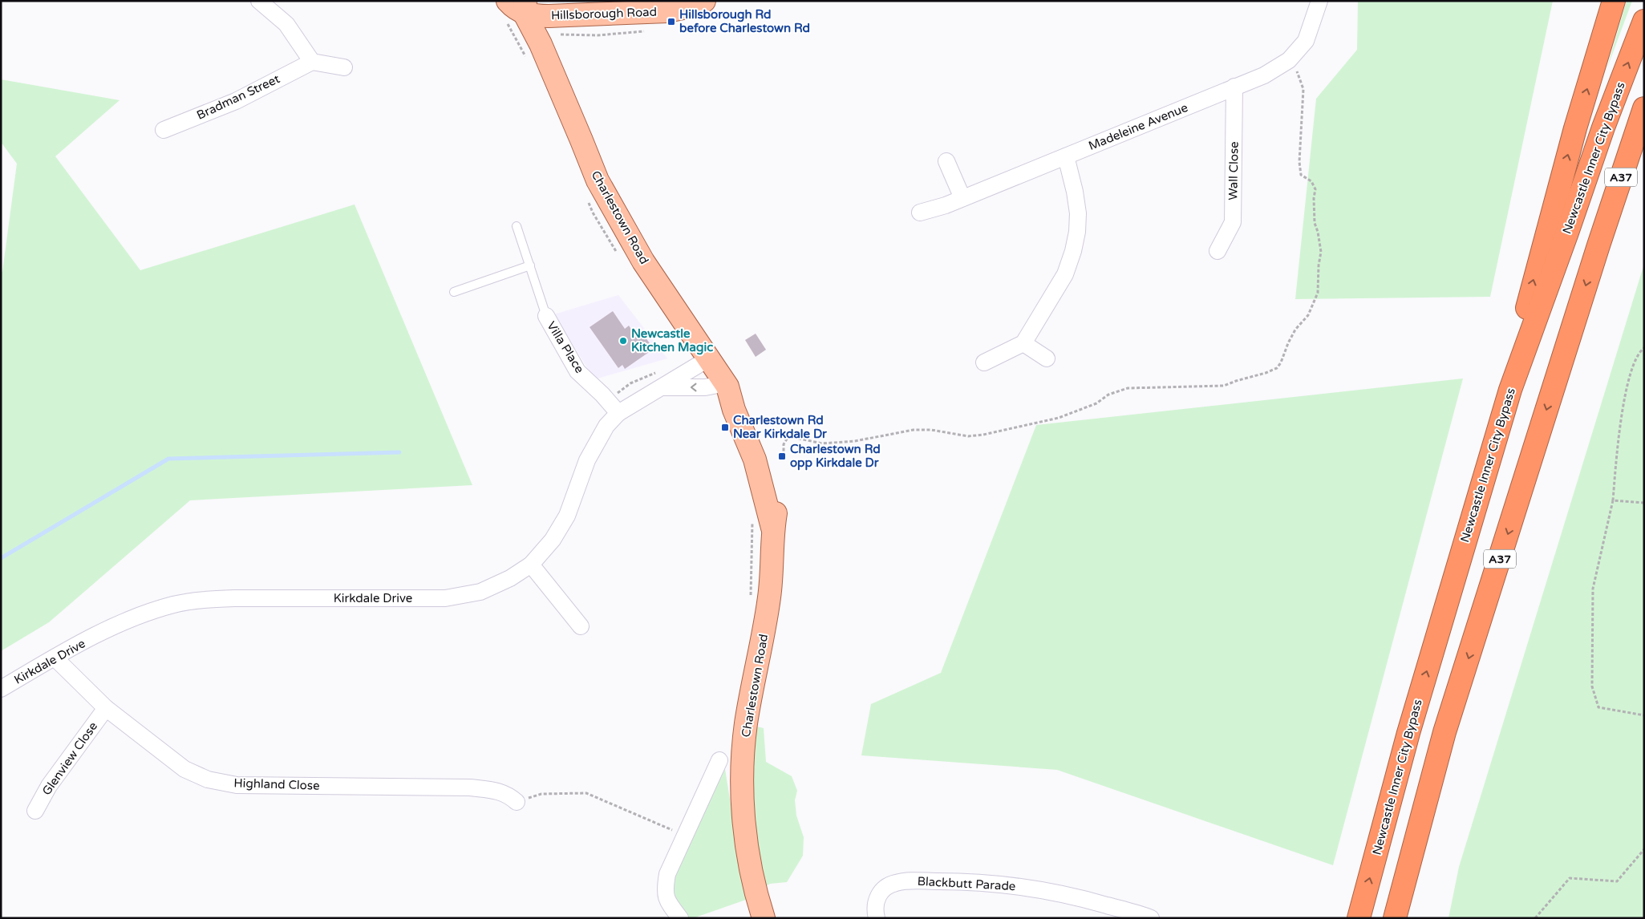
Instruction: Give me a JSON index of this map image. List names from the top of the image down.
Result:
{
  "streets": {
    "highway": ["Newcastle Inner City Bypass", "A37"],
    "main road": ["Hillsborough Road", "Charlestown Road"],
    "street": [
      "Bradman Street",
      "Madeleine Avenue",
      "Wall Close",
      "Villa Place",
      "Kirkdale Drive",
      "Glenview Close",
      "Highland Close",
      "Blackbutt Parade"
    ]
  },
  "crossings": [
    ["Hillsborough Road", "Charlestown Road"],
    ["Madeleine Avenue", "Wall Close"],
    ["Charlestown Road", "Kirkdale Drive"],
    ["Villa Place", "Kirkdale Drive"],
    ["Kirkdale Drive", "Highland Close"],
    ["Glenview Close", "Highland Close"]
  ],
  "places": {
    "transit": ["Hillsborough Rd before Charlestown Rd", "Charlestown Rd Near Kirkdale Dr", "Charlestown Rd opp Kirkdale Dr"],
    "other": ["Newcastle Kitchen Magic"]
  }
}
